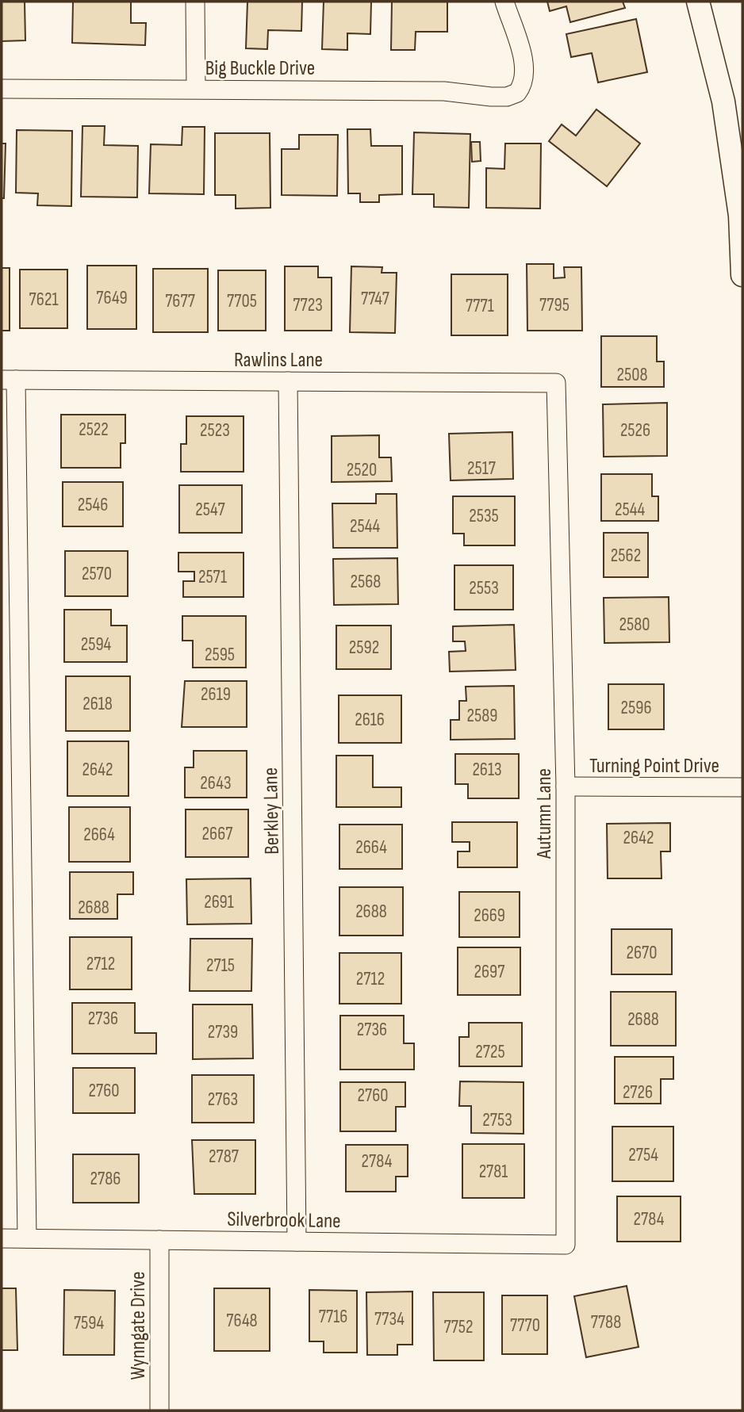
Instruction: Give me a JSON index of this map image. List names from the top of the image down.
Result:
{
  "streets": {
    "street": [
      "Big Buckle Drive",
      "Rawlins Lane",
      "Turning Point Drive",
      "Berkley Lane",
      "Autumn Lane",
      "Silverbrook Lane",
      "Wynngate Drive"
    ]
  },
  "crossings": [
    ["Rawlins Lane", "Berkley Lane"],
    ["Rawlins Lane", "Autumn Lane"],
    ["Turning Point Drive", "Autumn Lane"],
    ["Berkley Lane", "Silverbrook Lane"],
    ["Autumn Lane", "Silverbrook Lane"],
    ["Silverbrook Lane", "Wynngate Drive"]
  ],
  "house_numbers": [
    "7649",
    "7747",
    "7621",
    "7677",
    "7705",
    "7723",
    "7795",
    "7771",
    "2508",
    "2522",
    "2523",
    "2526",
    "2517",
    "2520",
    "2546",
    "2547",
    "2544",
    "2535",
    "2544",
    "2562",
    "2570",
    "2571",
    "2568",
    "2553",
    "2580",
    "2594",
    "2592",
    "2595",
    "2619",
    "2618",
    "2596",
    "2589",
    "2616",
    "2642",
    "2613",
    "2643",
    "2667",
    "2664",
    "2642",
    "2664",
    "2691",
    "2688",
    "2688",
    "2669",
    "2670",
    "2712",
    "2715",
    "2697",
    "2712",
    "2736",
    "2688",
    "2736",
    "2739",
    "2725",
    "2760",
    "2726",
    "2760",
    "2763",
    "2753",
    "2754",
    "2787",
    "2784",
    "2781",
    "2786",
    "2784",
    "7716",
    "7734",
    "7648",
    "7788",
    "7594",
    "7770",
    "7752"
  ]
}
